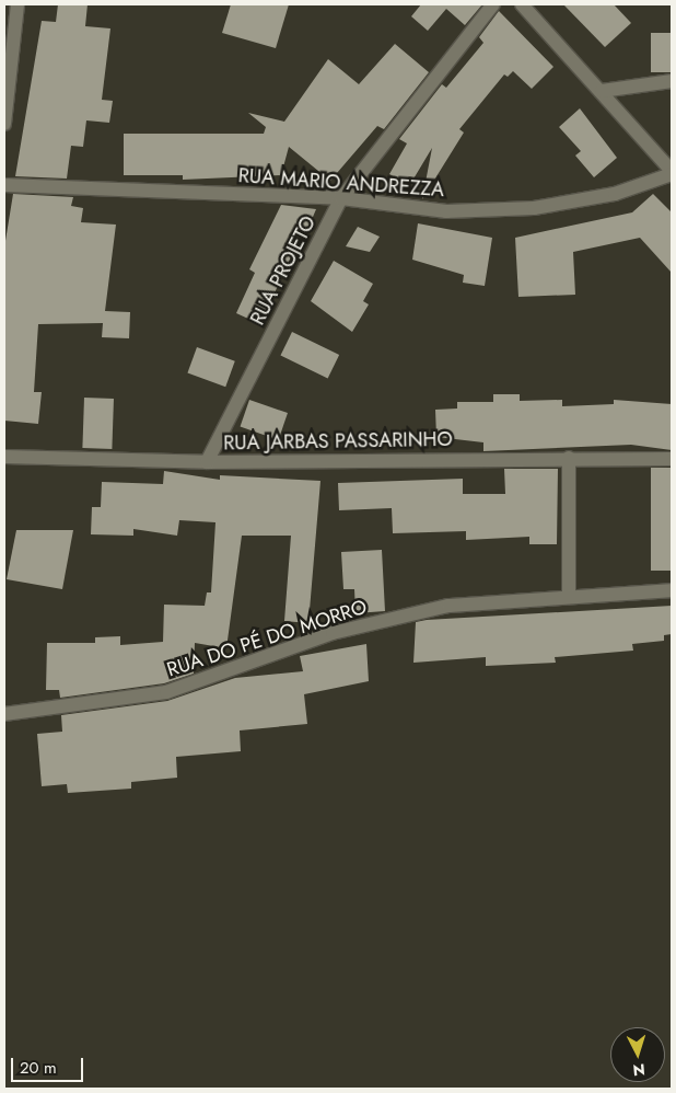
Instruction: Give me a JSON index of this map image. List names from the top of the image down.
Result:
{
  "streets": {
    "street": [
      "RUA MARIO ANDREZZA",
      "RUA PROJETO",
      "RUA JARBAS PASSARINHO",
      "RUA DO PÉ DO MORRO"
    ]
  },
  "crossings": [
    ["RUA MARIO ANDREZZA", "RUA PROJETO"],
    ["RUA PROJETO", "RUA JARBAS PASSARINHO"]
  ],
  "scale_bar": "20 m",
  "north": "bottom"
}
